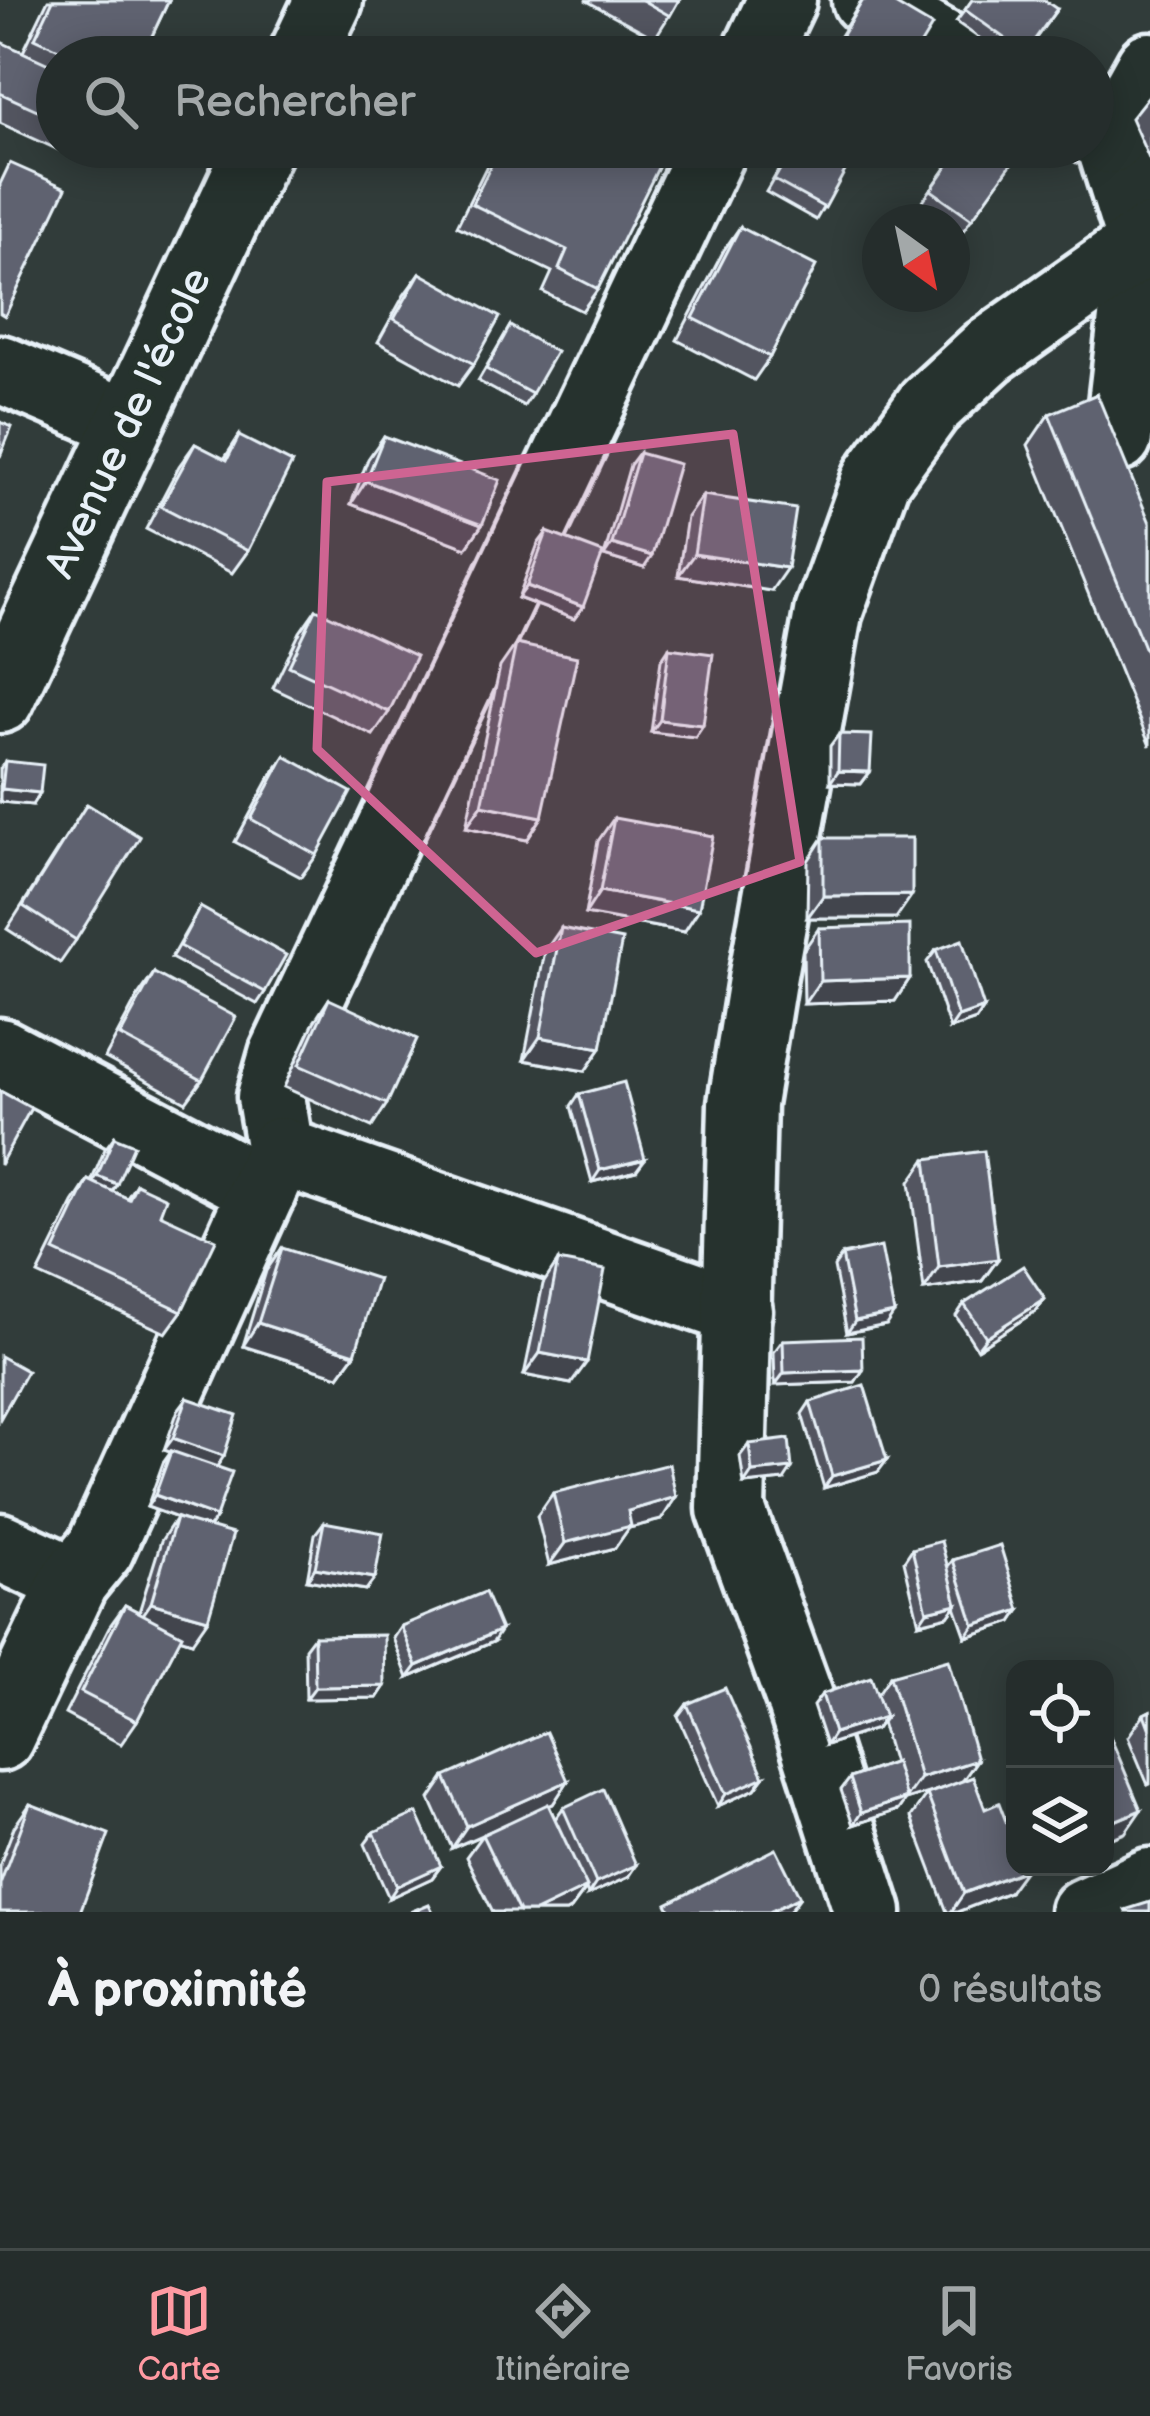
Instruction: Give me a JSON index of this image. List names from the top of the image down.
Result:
{
  "streets": {
    "street": ["Avenue de l'école"]
  },
  "north": "bottom right",
  "page": {
    "search": "Rechercher",
    "heading": ["À proximité", "0 résultats"],
    "nav": ["Carte", "Itinéraire", "Favoris"]
  }
}
